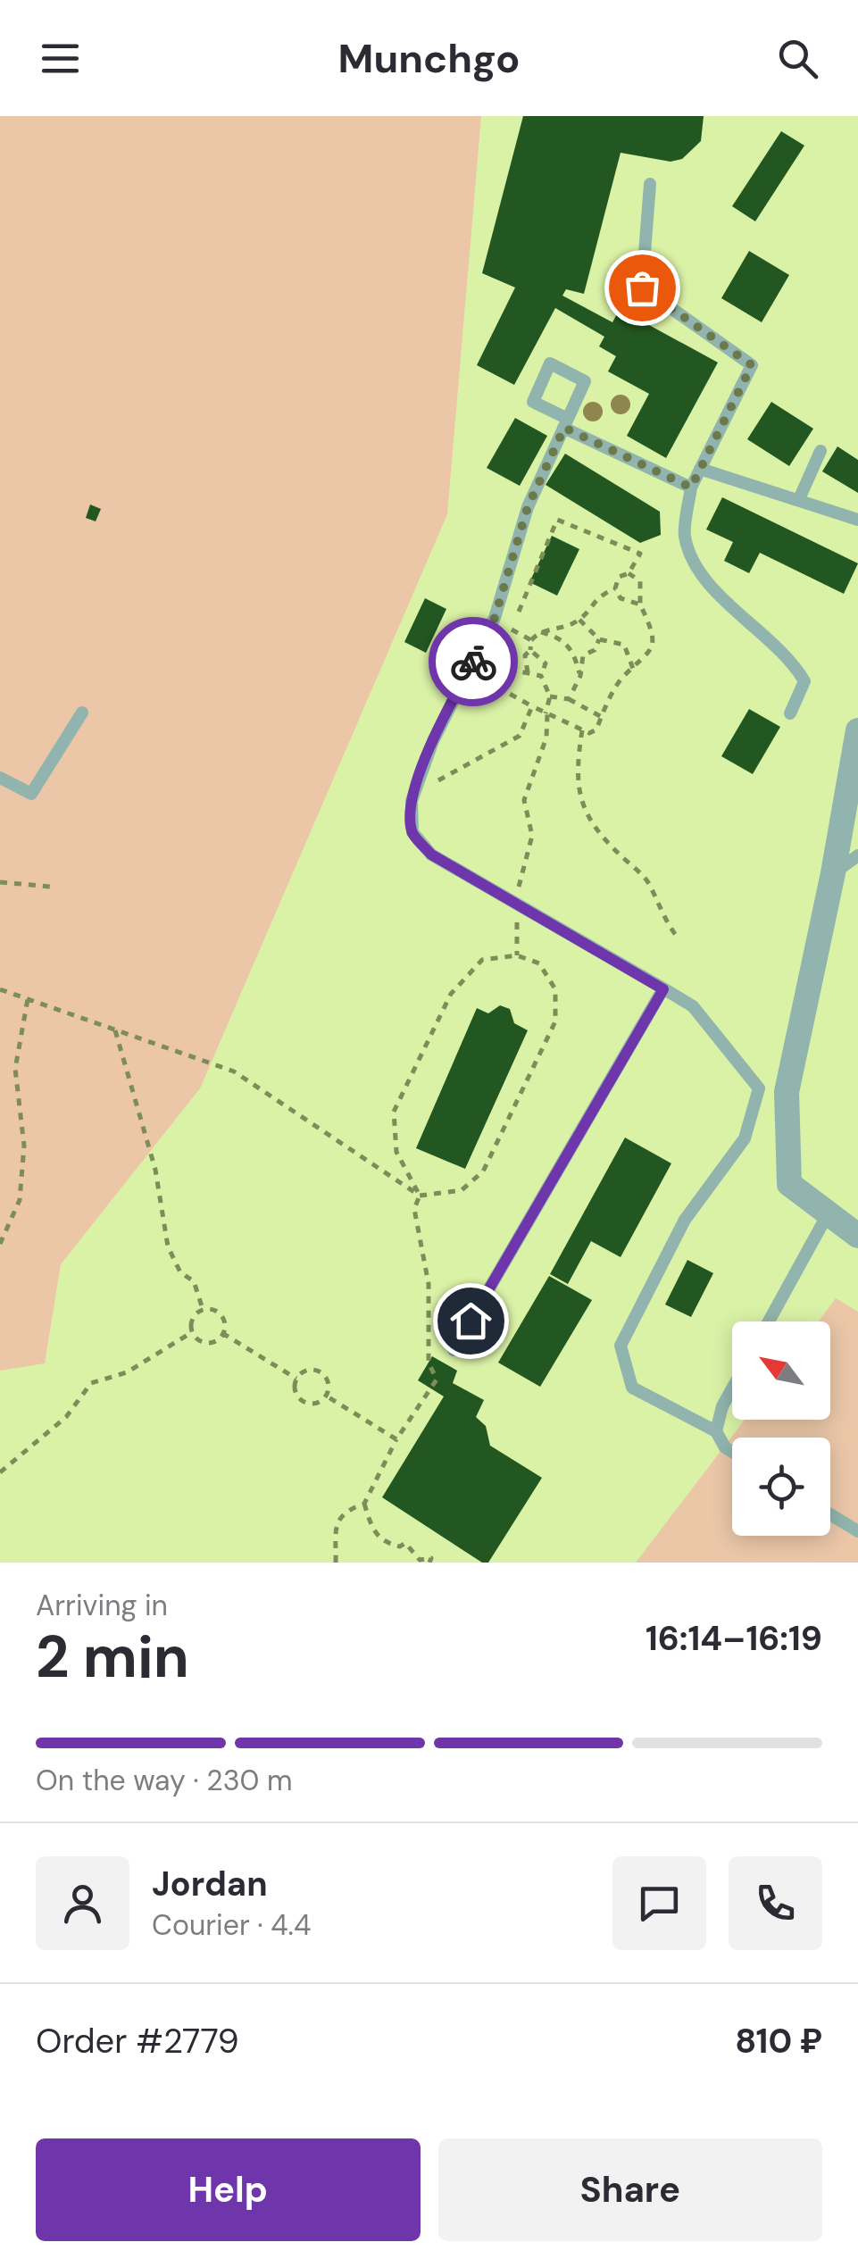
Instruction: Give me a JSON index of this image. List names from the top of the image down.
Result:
{
  "north": "top left",
  "page": {
    "header": "Munchgo",
    "heading": ["2 min", "Arriving in", "16:14–16:19"],
    "panel": [
      "Jordan",
      "Courier · 4.4",
      "Order #2779",
      "810 ₽"
    ],
    "bar": "On the way · 230 m",
    "buttons": ["Help", "Share"]
  }
}
